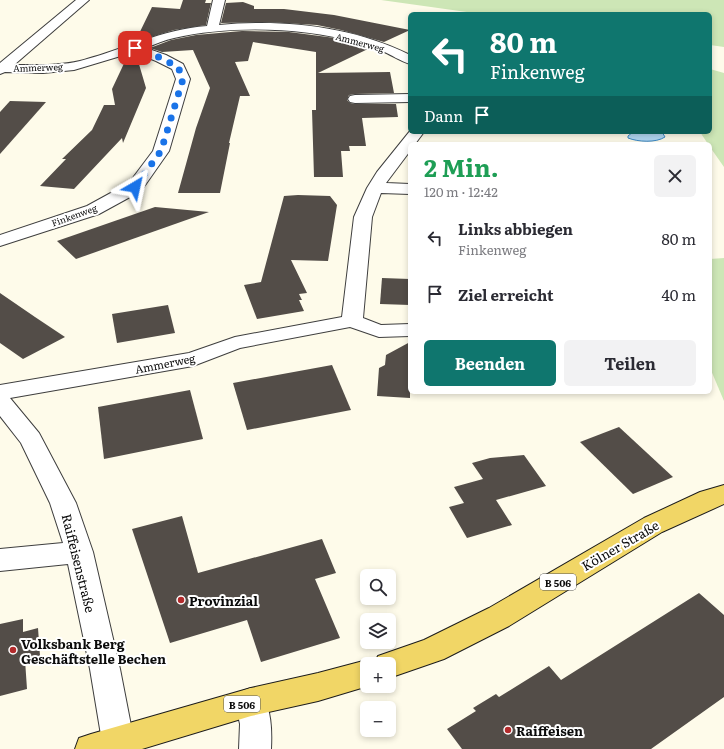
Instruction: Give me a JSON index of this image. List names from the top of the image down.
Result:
{
  "streets": {
    "main road": ["Kölner Straße", "B 506"],
    "street": ["Ammerweg", "Finkenweg", "Raiffeisenstraße"]
  },
  "crossings": [
    ["Ammerweg", "Finkenweg"],
    ["Raiffeisenstraße", "B 506"]
  ],
  "places": ["Provinzial", "Volksbank Berg Geschäftstelle Bechen", "Raiffeisen"],
  "page": {
    "turn": ["80 m", "Finkenweg"],
    "then": "Dann",
    "heading": ["2 Min.", "120 m · 12:42"],
    "list": [
      {
        "name": "Links abbiegen",
        "note": "Finkenweg",
        "value": "80 m"
      },
      {
        "name": "Ziel erreicht",
        "value": "40 m"
      }
    ],
    "buttons": ["Beenden", "Teilen"],
    "map_buttons": ["+", "−"]
  }
}
